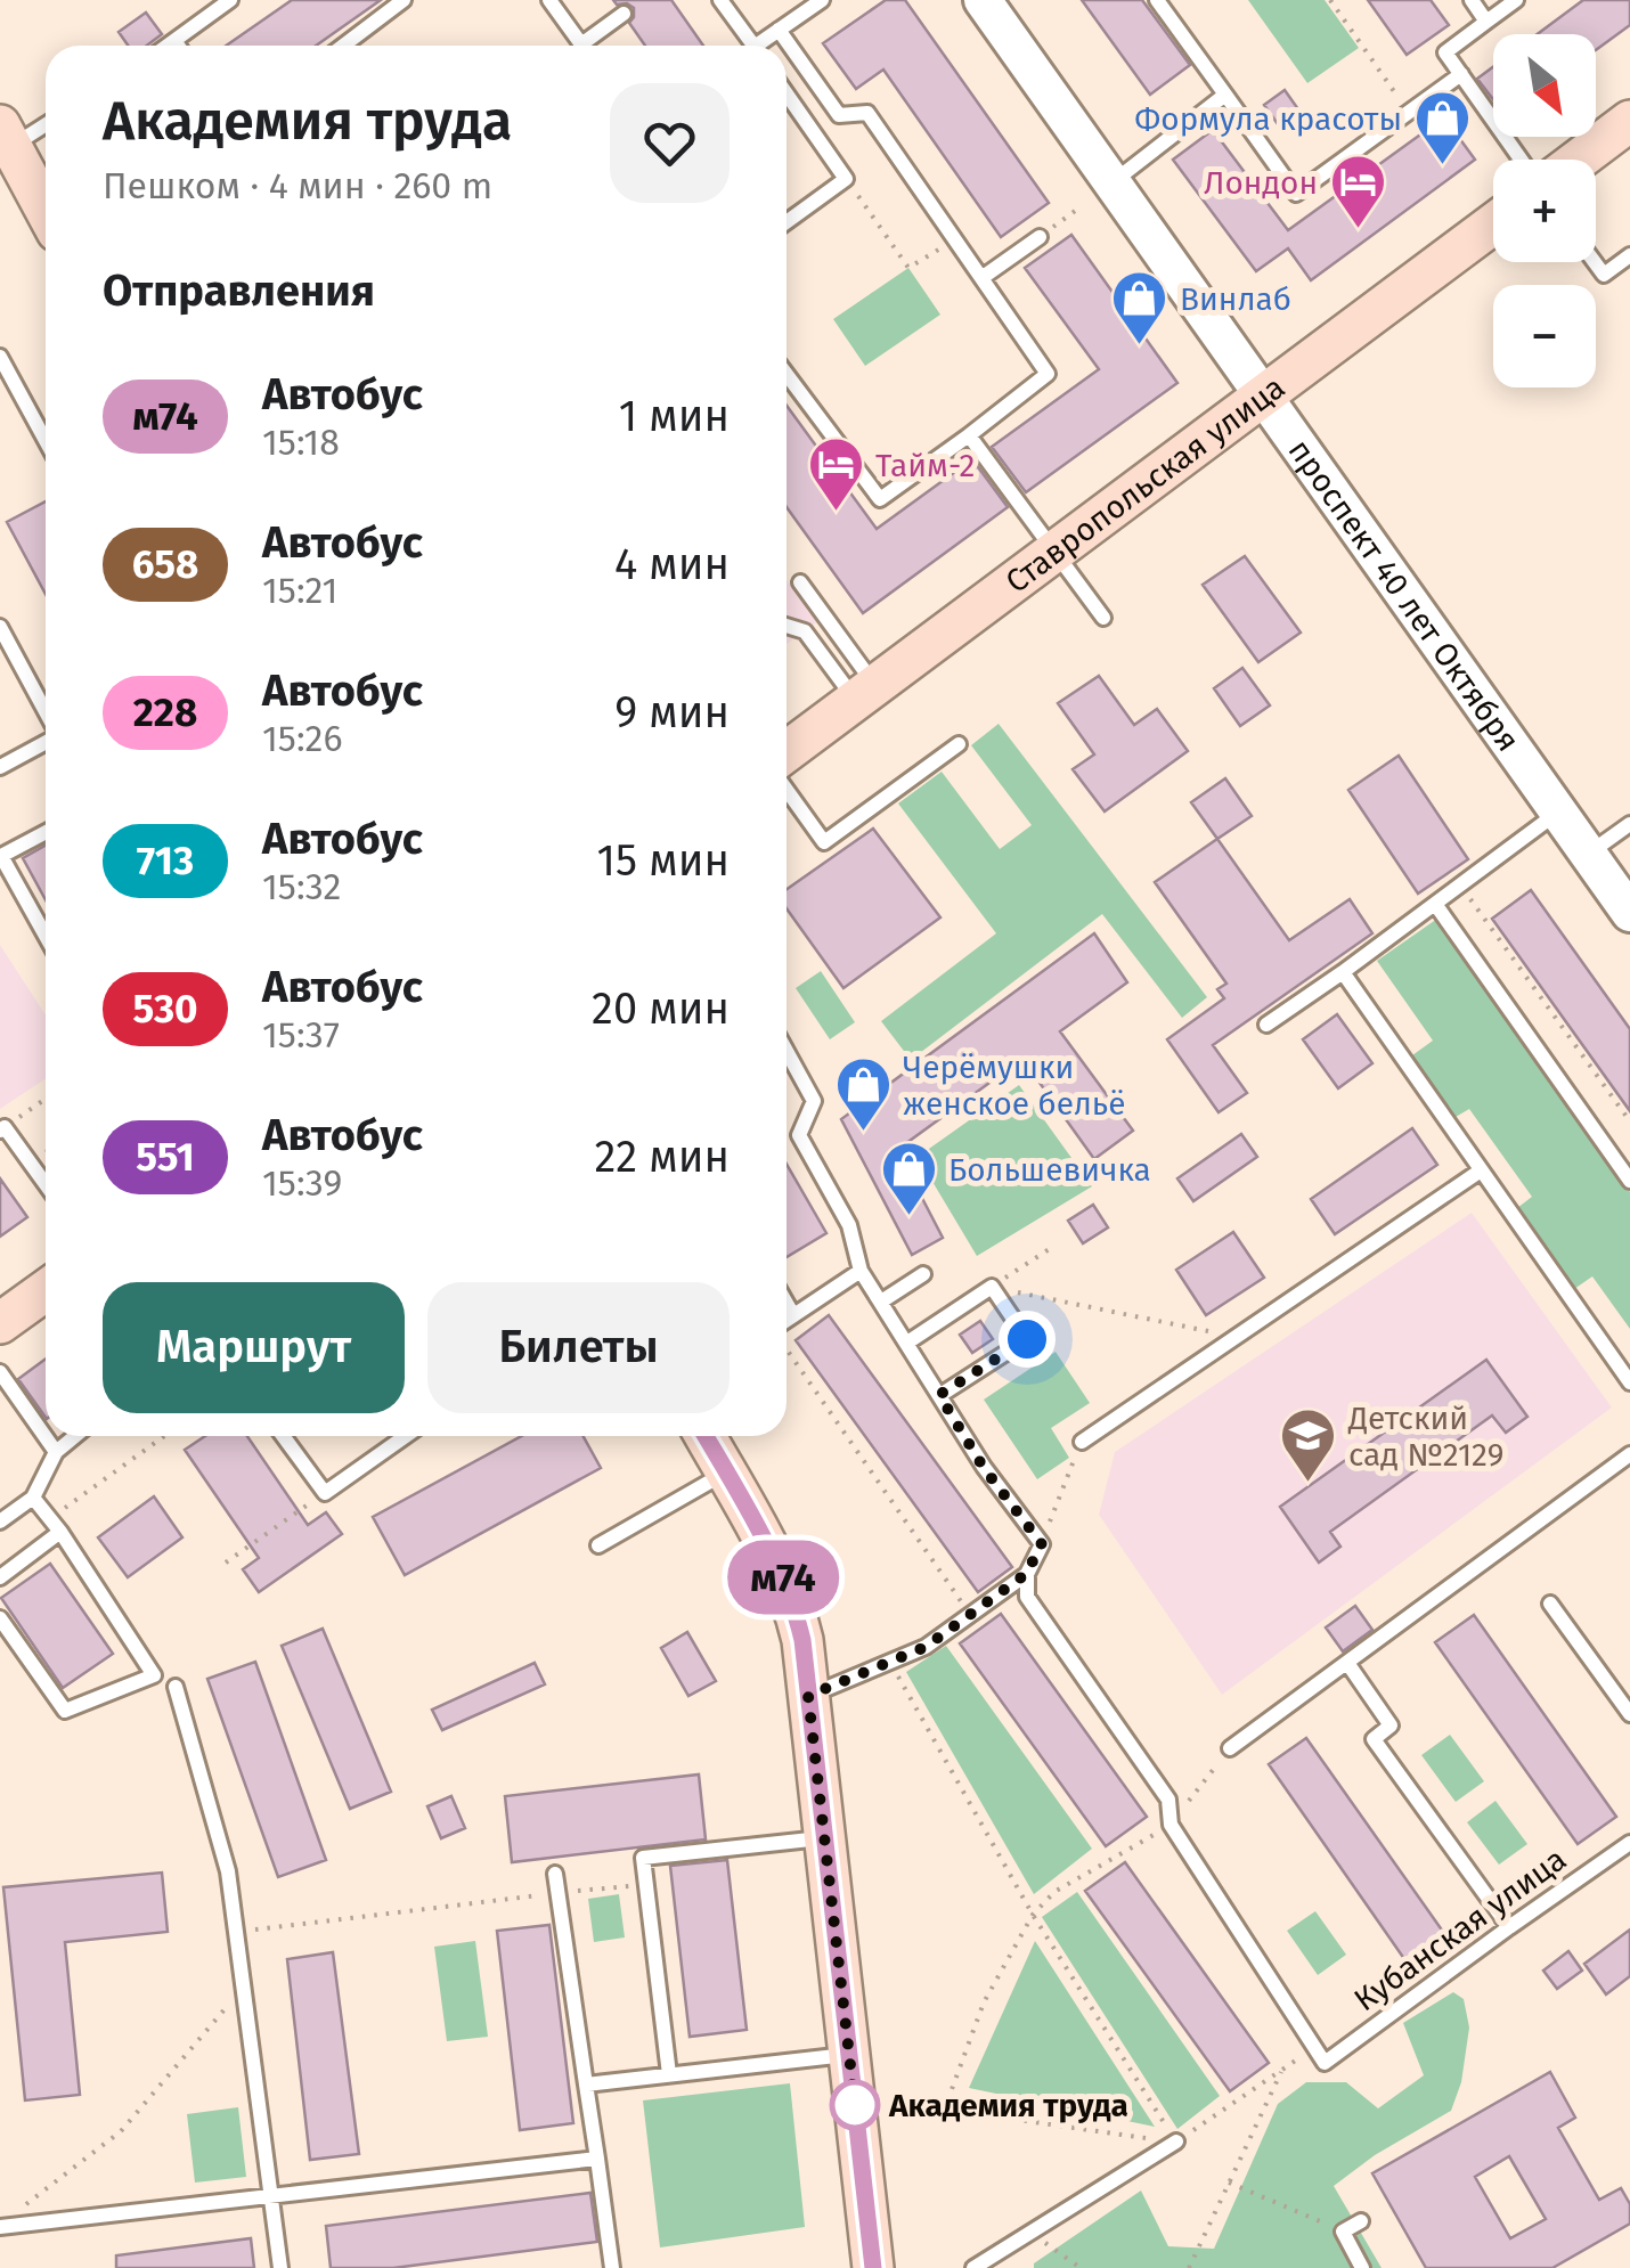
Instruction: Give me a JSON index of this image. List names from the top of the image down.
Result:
{
  "streets": {
    "main road": ["Ставропольская улица"],
    "street": ["проспект 40 лет Октября"],
    "lane": ["Кубанская улица"]
  },
  "crossings": [
    ["Ставропольская улица", "проспект 40 лет Октября"]
  ],
  "places": {
    "shop": [
      "Формула красоты",
      "Винлаб",
      "Черёмушки женское бельё",
      "Большевичка"
    ],
    "hotel": ["Лондон", "Тайм-2"],
    "school or university": ["Детский сад №2129"],
    "other": ["Академия труда"]
  },
  "lines": ["bus line м74"],
  "north": "bottom right",
  "page": {
    "on_map": "м74",
    "map_buttons": ["+", "−"],
    "heading": [
      ["Академия труда", "Пешком · 4 мин · 260 m"],
      "Отправления"
    ],
    "list": [
      {
        "mark": "м74",
        "name": "Автобус",
        "note": "15:18",
        "value": "1 мин"
      },
      {
        "mark": "658",
        "name": "Автобус",
        "note": "15:21",
        "value": "4 мин"
      },
      {
        "mark": "228",
        "name": "Автобус",
        "note": "15:26",
        "value": "9 мин"
      },
      {
        "mark": "713",
        "name": "Автобус",
        "note": "15:32",
        "value": "15 мин"
      },
      {
        "mark": "530",
        "name": "Автобус",
        "note": "15:37",
        "value": "20 мин"
      },
      {
        "mark": "551",
        "name": "Автобус",
        "note": "15:39",
        "value": "22 мин"
      }
    ],
    "buttons": ["Маршрут", "Билеты"]
  }
}
